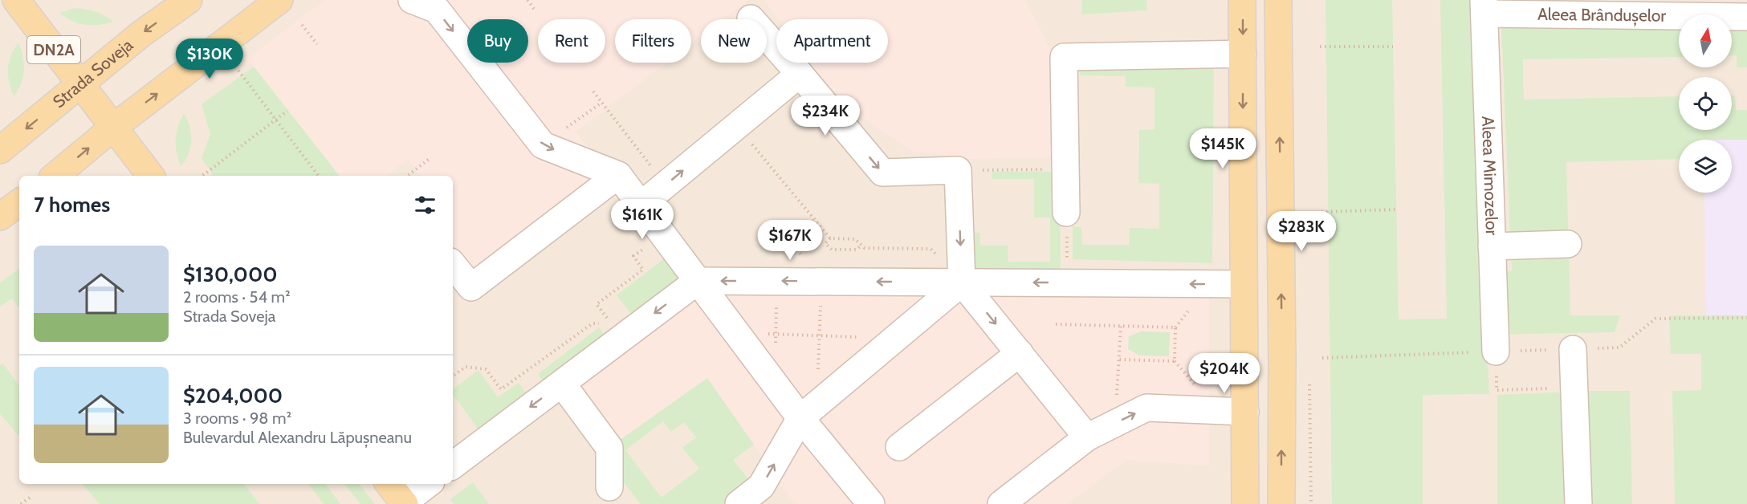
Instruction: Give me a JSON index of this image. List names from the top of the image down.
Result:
{
  "streets": {
    "main road": ["DN2A", "Strada Soveja"],
    "street": ["Aleea Brândușelor", "Aleea Mimozelor"]
  },
  "crossings": [
    ["Aleea Brândușelor", "Aleea Mimozelor"],
    ["DN2A", "Strada Soveja"]
  ],
  "north": "top",
  "page": {
    "chip": [
      "Buy",
      "Rent",
      "Filters",
      "New",
      "Apartment"
    ],
    "price": [
      "$130K",
      "$234K",
      "$145K",
      "$161K",
      "$283K",
      "$167K",
      "$204K"
    ],
    "heading": "7 homes",
    "list": [
      {
        "name": "$130,000",
        "note": "2 rooms · 54 m² · Strada Soveja"
      },
      {
        "name": "$204,000",
        "note": "3 rooms · 98 m² · Bulevardul Alexandru Lăpușneanu"
      }
    ]
  }
}
